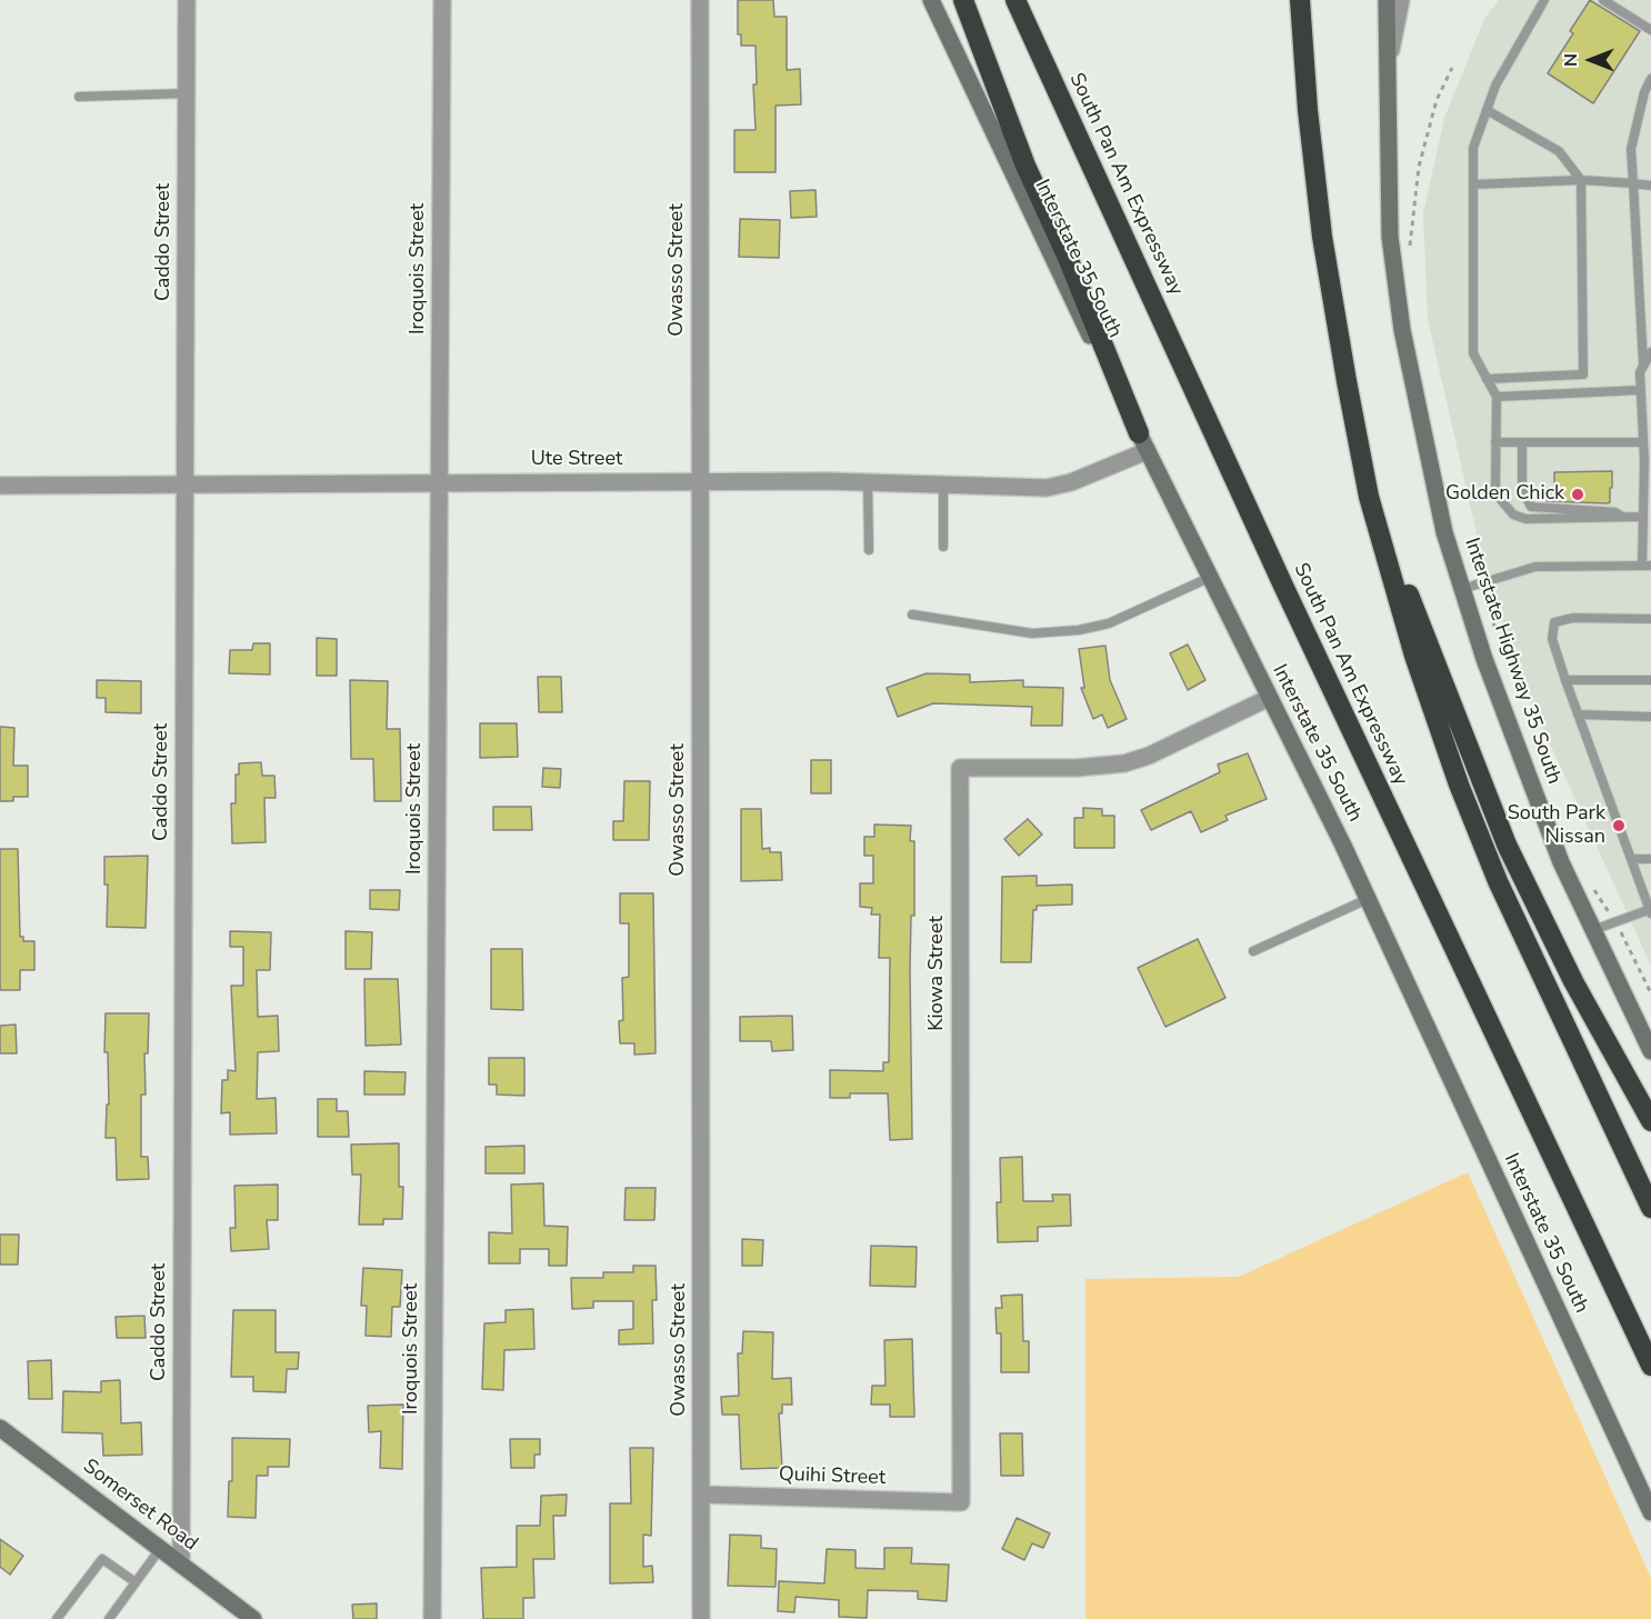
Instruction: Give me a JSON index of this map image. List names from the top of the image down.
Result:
{
  "streets": {
    "highway": ["South Pan Am Expressway"],
    "main road": ["Interstate 35 South", "Interstate Highway 35 South", "Somerset Road"],
    "street": [
      "Caddo Street",
      "Iroquois Street",
      "Owasso Street",
      "Ute Street",
      "Kiowa Street",
      "Quihi Street"
    ]
  },
  "crossings": [
    ["Caddo Street", "Ute Street"],
    ["Caddo Street", "Somerset Road"],
    ["Interstate 35 South", "Ute Street"],
    ["Interstate 35 South", "Kiowa Street"],
    ["Iroquois Street", "Ute Street"],
    ["Owasso Street", "Ute Street"],
    ["Owasso Street", "Quihi Street"],
    ["Kiowa Street", "Quihi Street"]
  ],
  "places": ["Golden Chick", "South Park Nissan"],
  "north": "left"
}
